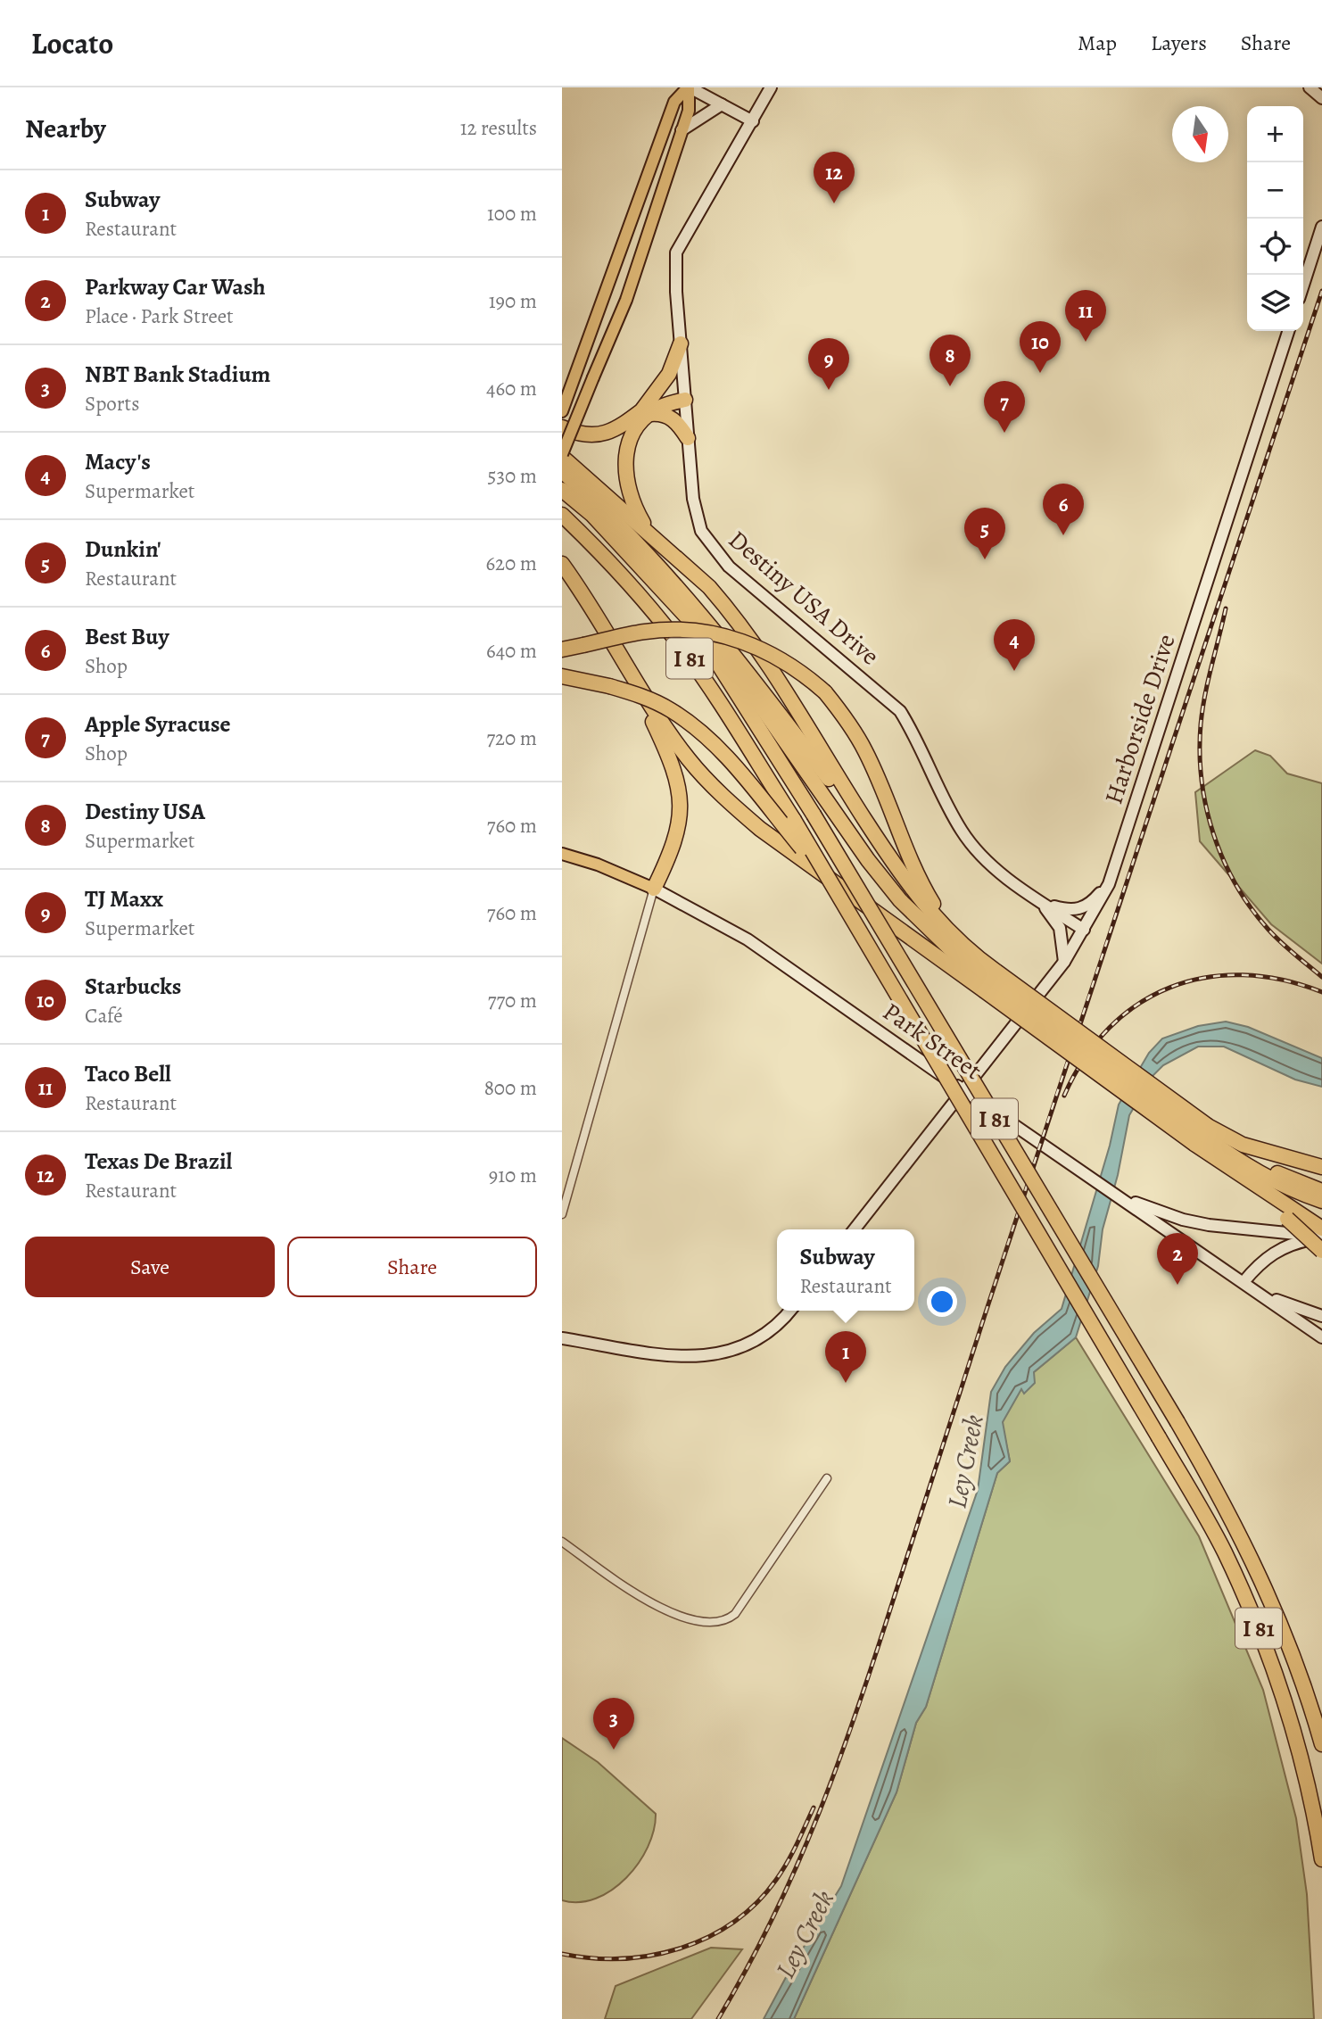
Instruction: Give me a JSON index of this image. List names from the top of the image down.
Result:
{
  "streets": {
    "highway": ["I 81"],
    "main road": ["Park Street"],
    "street": ["Destiny USA Drive", "Harborside Drive"]
  },
  "crossings": [
    ["Destiny USA Drive", "Harborside Drive"],
    ["Harborside Drive", "Park Street"]
  ],
  "water": ["Ley Creek"],
  "north": "bottom",
  "page": {
    "header": "Locato",
    "nav": ["Map", "Layers", "Share"],
    "heading": ["Nearby", "12 results"],
    "map_buttons": ["+", "−"],
    "pins": [
      "12",
      "11",
      "10",
      "8",
      "9",
      "7",
      "6",
      "5",
      "4",
      "2",
      "1",
      "3"
    ],
    "list": [
      {
        "mark": "1",
        "name": "Subway",
        "note": "Restaurant",
        "value": "100 m"
      },
      {
        "mark": "2",
        "name": "Parkway Car Wash",
        "note": "Place · Park Street",
        "value": "190 m"
      },
      {
        "mark": "3",
        "name": "NBT Bank Stadium",
        "note": "Sports",
        "value": "460 m"
      },
      {
        "mark": "4",
        "name": "Macy's",
        "note": "Supermarket",
        "value": "530 m"
      },
      {
        "mark": "5",
        "name": "Dunkin'",
        "note": "Restaurant",
        "value": "620 m"
      },
      {
        "mark": "6",
        "name": "Best Buy",
        "note": "Shop",
        "value": "640 m"
      },
      {
        "mark": "7",
        "name": "Apple Syracuse",
        "note": "Shop",
        "value": "720 m"
      },
      {
        "mark": "8",
        "name": "Destiny USA",
        "note": "Supermarket",
        "value": "760 m"
      },
      {
        "mark": "9",
        "name": "TJ Maxx",
        "note": "Supermarket",
        "value": "760 m"
      },
      {
        "mark": "10",
        "name": "Starbucks",
        "note": "Café",
        "value": "770 m"
      },
      {
        "mark": "11",
        "name": "Taco Bell",
        "note": "Restaurant",
        "value": "800 m"
      },
      {
        "mark": "12",
        "name": "Texas De Brazil",
        "note": "Restaurant",
        "value": "910 m"
      }
    ],
    "buttons": ["Save", "Share"],
    "popup": ["Subway", "Restaurant"]
  }
}
